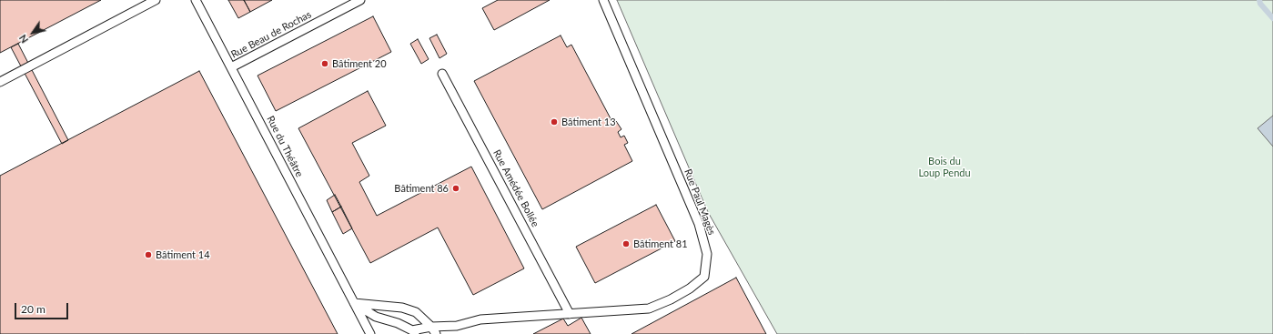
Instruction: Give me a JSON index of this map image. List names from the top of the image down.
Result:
{
  "streets": {
    "lane": [
      "Rue Beau de Rochas",
      "Rue du Théâtre",
      "Rue Amédée Bollée",
      "Rue Paul Magès"
    ]
  },
  "crossings": [
    ["Rue Beau de Rochas", "Rue du Théâtre"],
    ["Rue Amédée Bollée", "Rue Paul Magès"]
  ],
  "parks": ["Bois du Loup Pendu"],
  "places": [
    "Bâtiment 20",
    "Bâtiment 13",
    "Bâtiment 86",
    "Bâtiment 81",
    "Bâtiment 14"
  ],
  "scale_bar": "20 m",
  "north": "bottom left"
}
